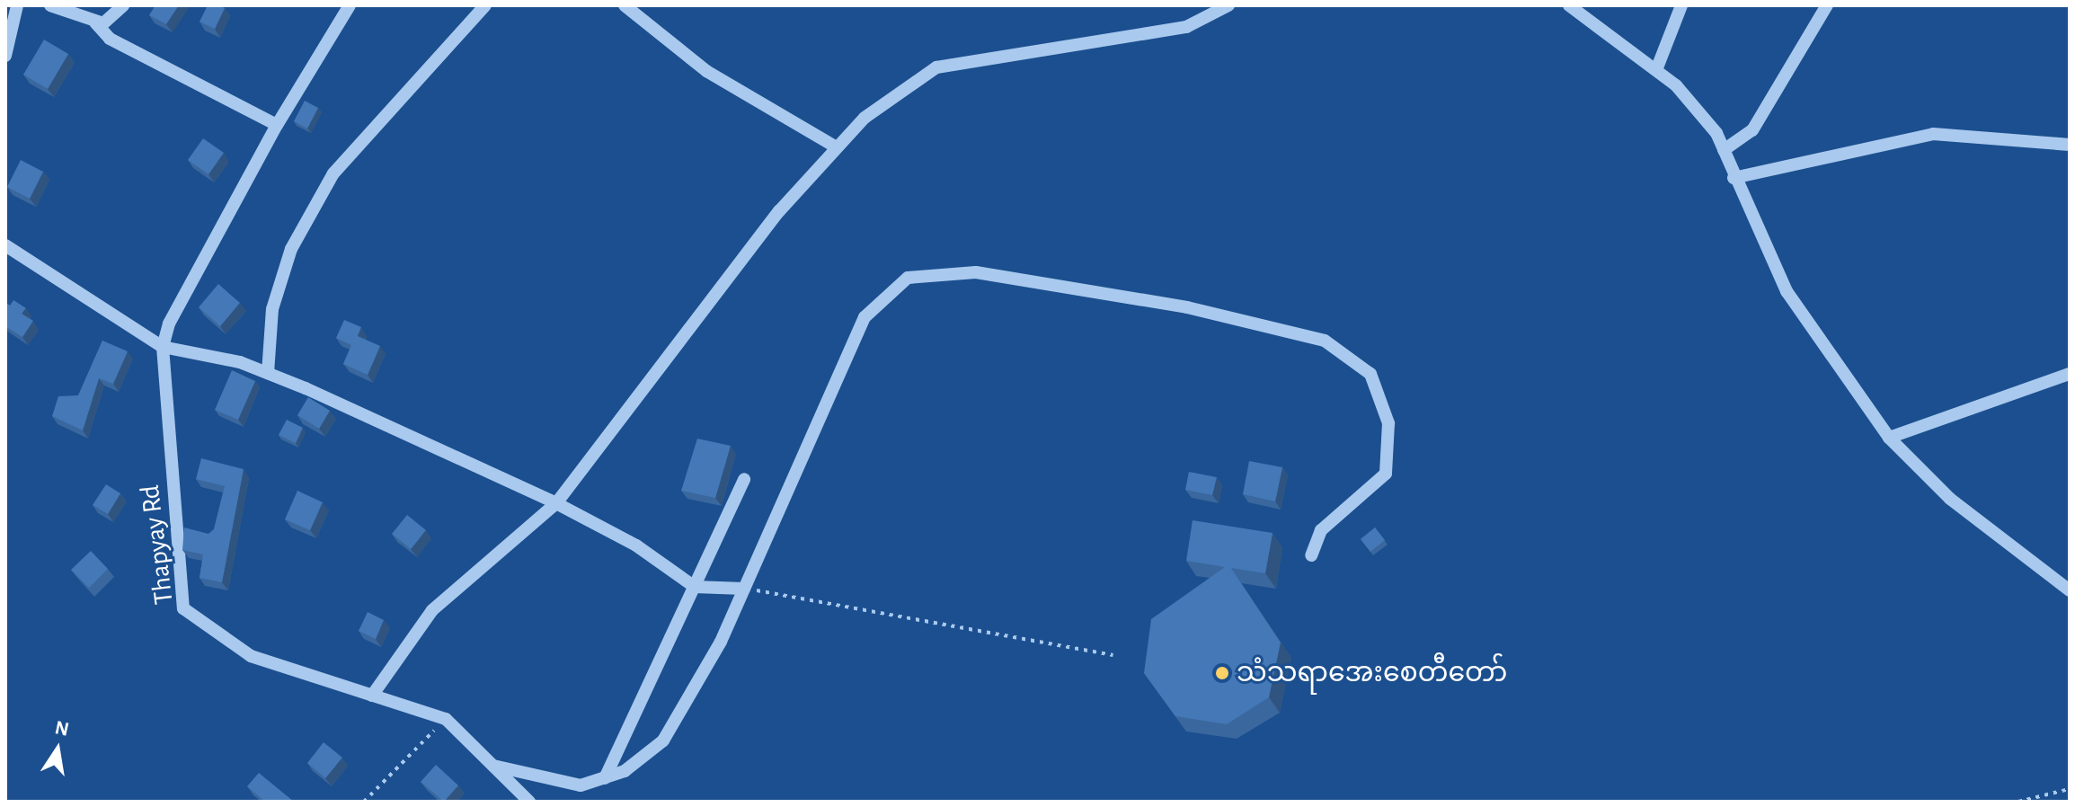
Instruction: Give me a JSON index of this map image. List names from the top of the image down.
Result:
{
  "streets": {
    "street": ["Thapyay Rd"]
  },
  "places": ["သံသရာအေးစေတီတော်"],
  "north": "top"
}
